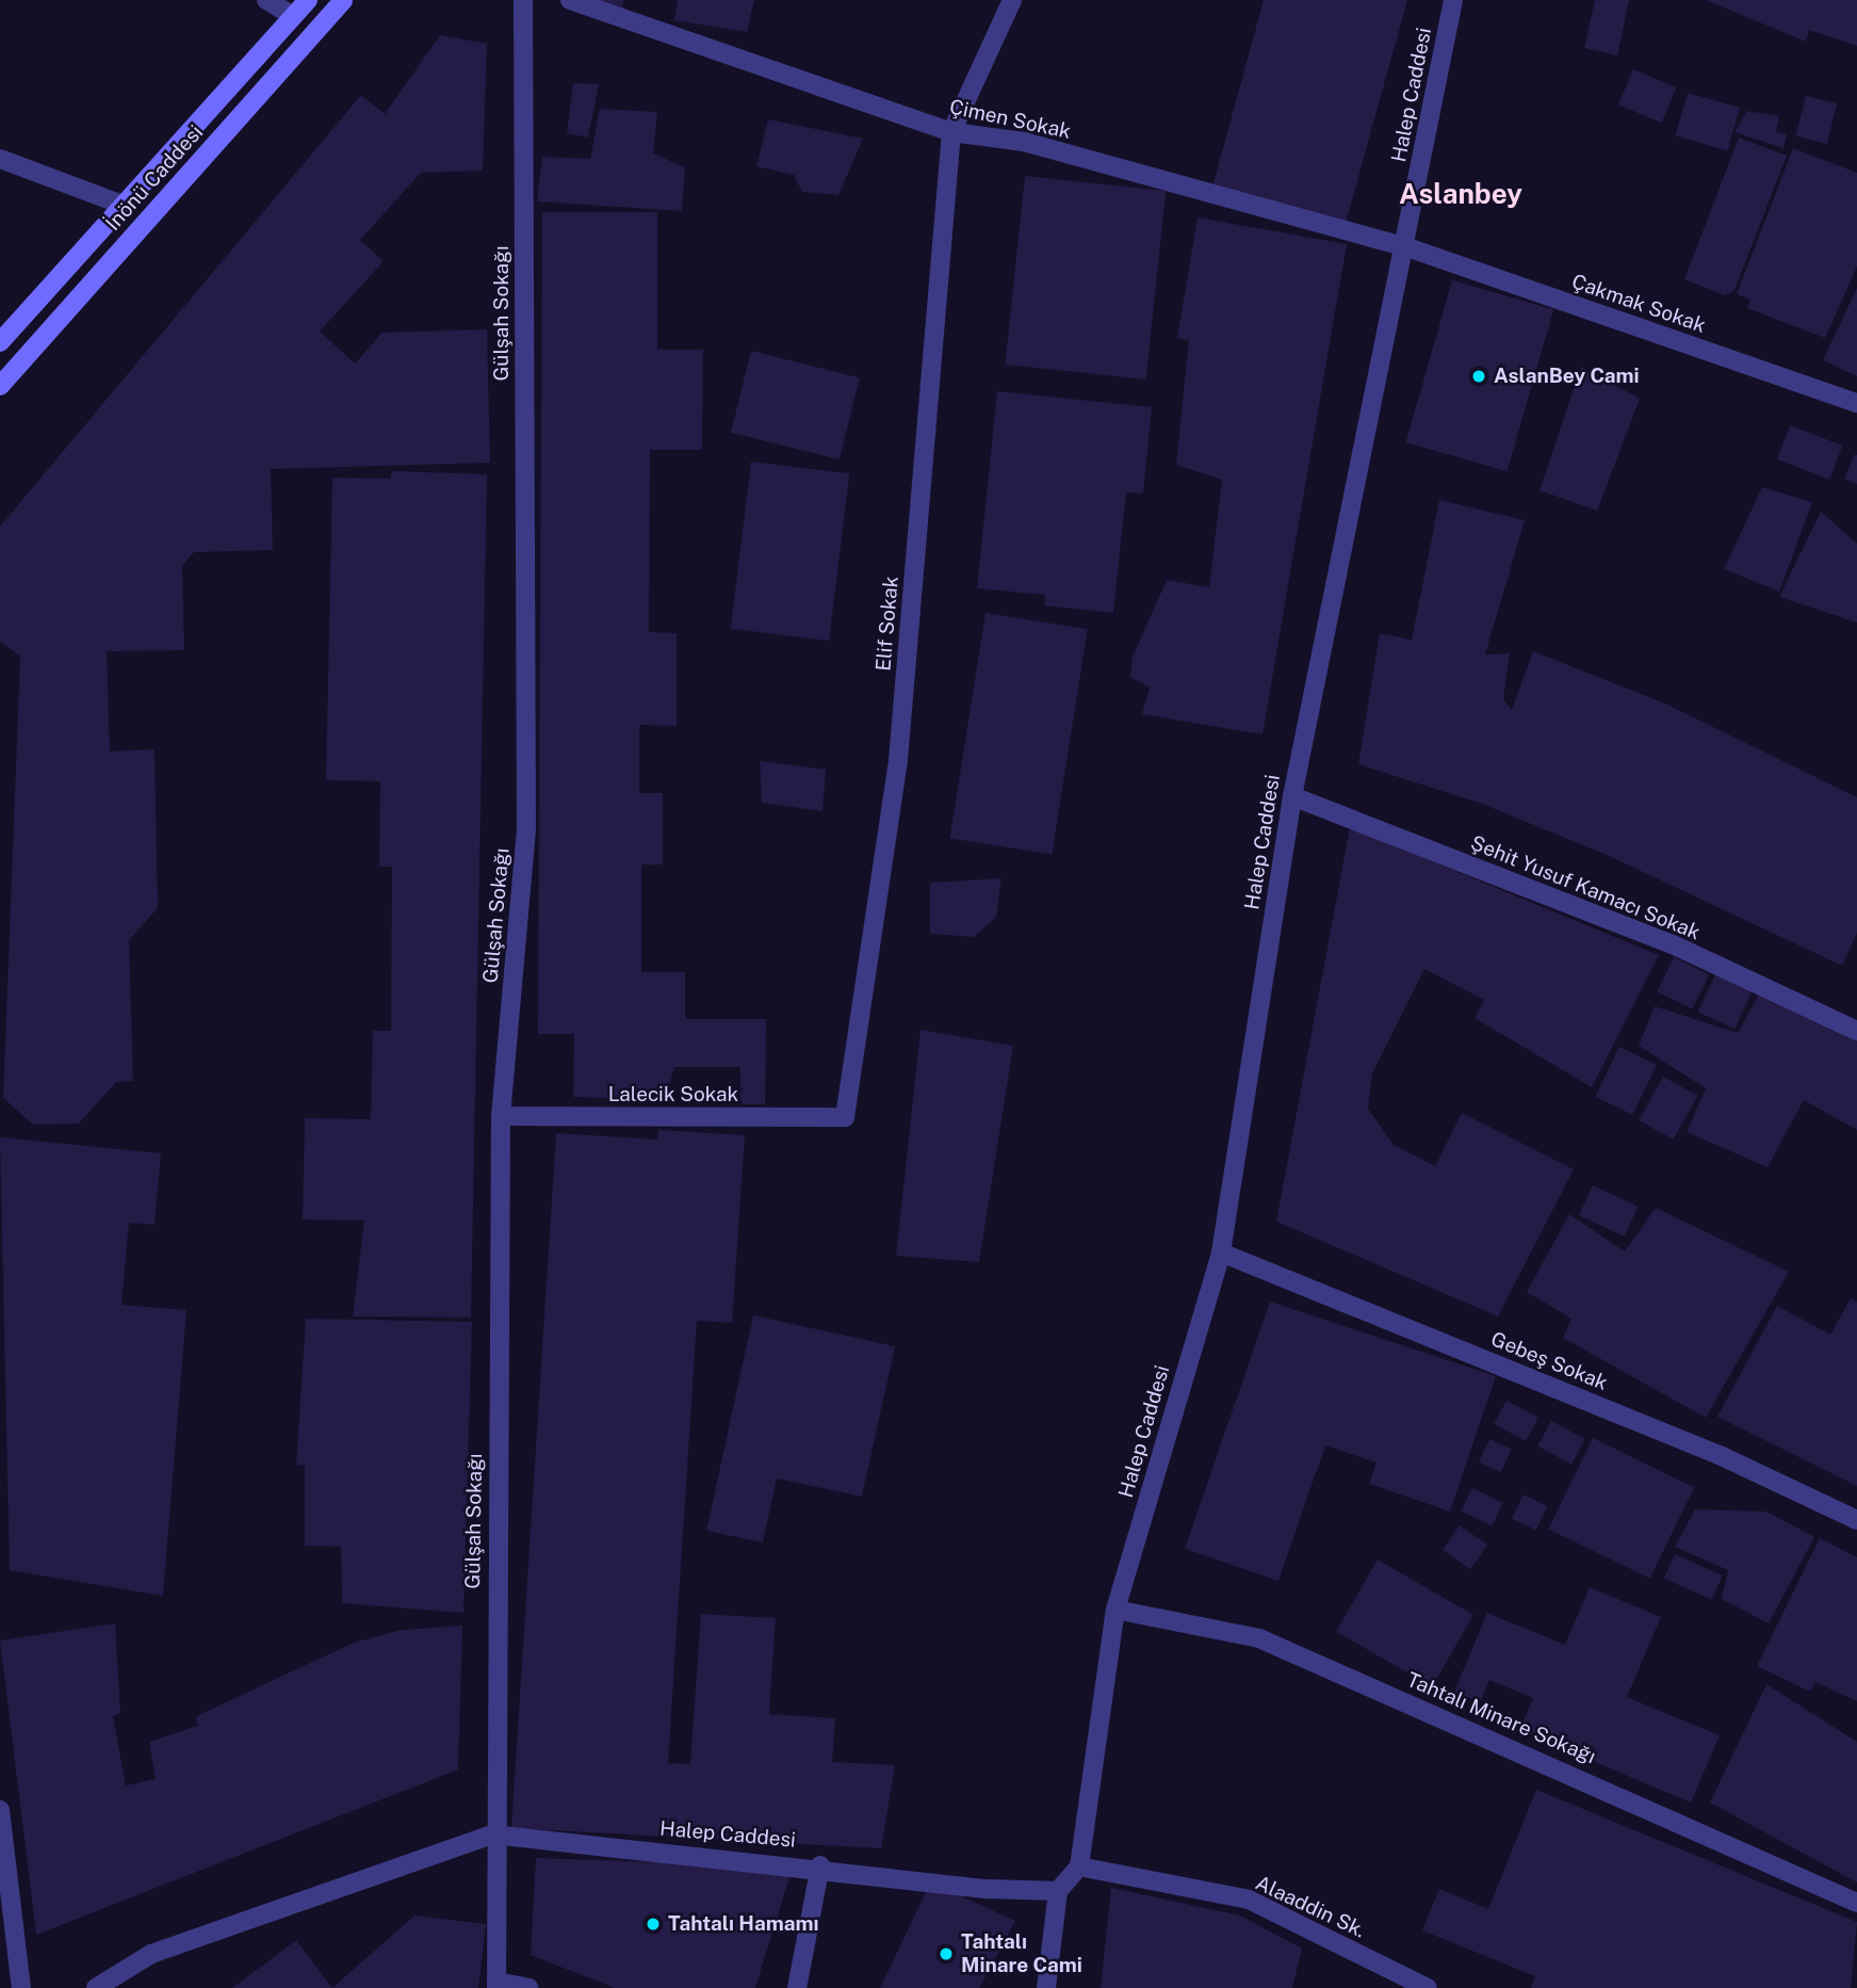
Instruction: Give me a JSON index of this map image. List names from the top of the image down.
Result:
{
  "streets": {
    "main road": ["İnönü Caddesi"],
    "street": [
      "Halep Caddesi",
      "Çimen Sokak",
      "Çakmak Sokak",
      "Gülşah Sokağı",
      "Elif Sokak",
      "Şehit Yusuf Kamacı Sokak",
      "Lalecik Sokak",
      "Gebeş Sokak",
      "Tahtalı Minare Sokağı",
      "Alaaddin Sk."
    ]
  },
  "crossings": [
    ["Halep Caddesi", "Çimen Sokak"],
    ["Halep Caddesi", "Çakmak Sokak"],
    ["Halep Caddesi", "Gülşah Sokağı"],
    ["Halep Caddesi", "Şehit Yusuf Kamacı Sokak"],
    ["Halep Caddesi", "Gebeş Sokak"],
    ["Halep Caddesi", "Tahtalı Minare Sokağı"],
    ["Halep Caddesi", "Alaaddin Sk."],
    ["Çimen Sokak", "Çakmak Sokak"],
    ["Çimen Sokak", "Elif Sokak"],
    ["Gülşah Sokağı", "Lalecik Sokak"],
    ["Elif Sokak", "Lalecik Sokak"]
  ],
  "districts": ["Aslanbey"],
  "places": ["AslanBey Cami", "Tahtalı Hamamı", "Tahtalı Minare Cami"]
}
